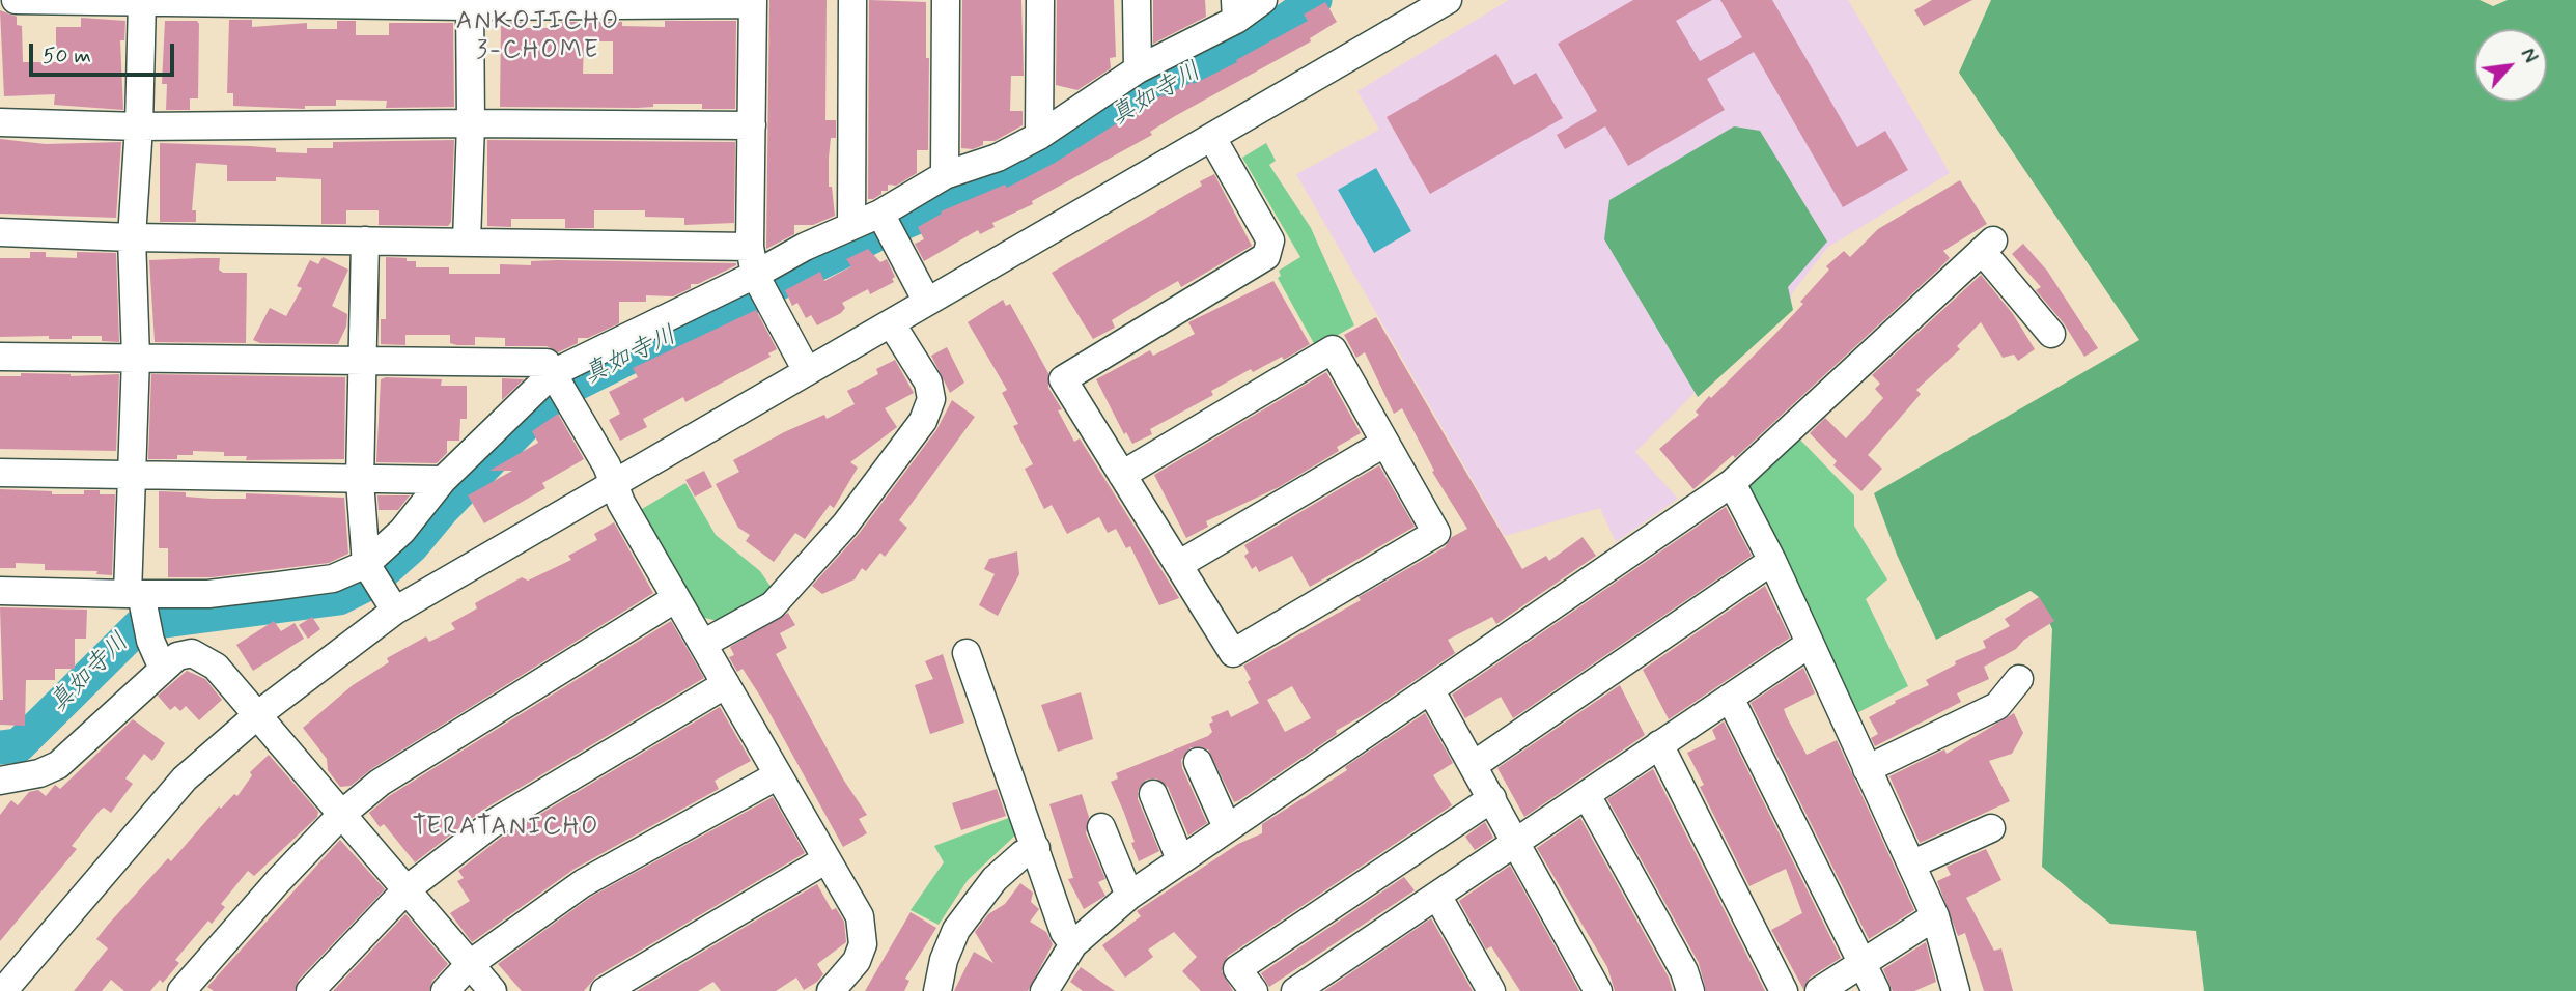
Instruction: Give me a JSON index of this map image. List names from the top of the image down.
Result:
{
  "districts": ["ANKOJICHO 3-CHOME", "TERATANICHO"],
  "water": ["真如寺川"],
  "scale_bar": "50 m",
  "north": "top right"
}
